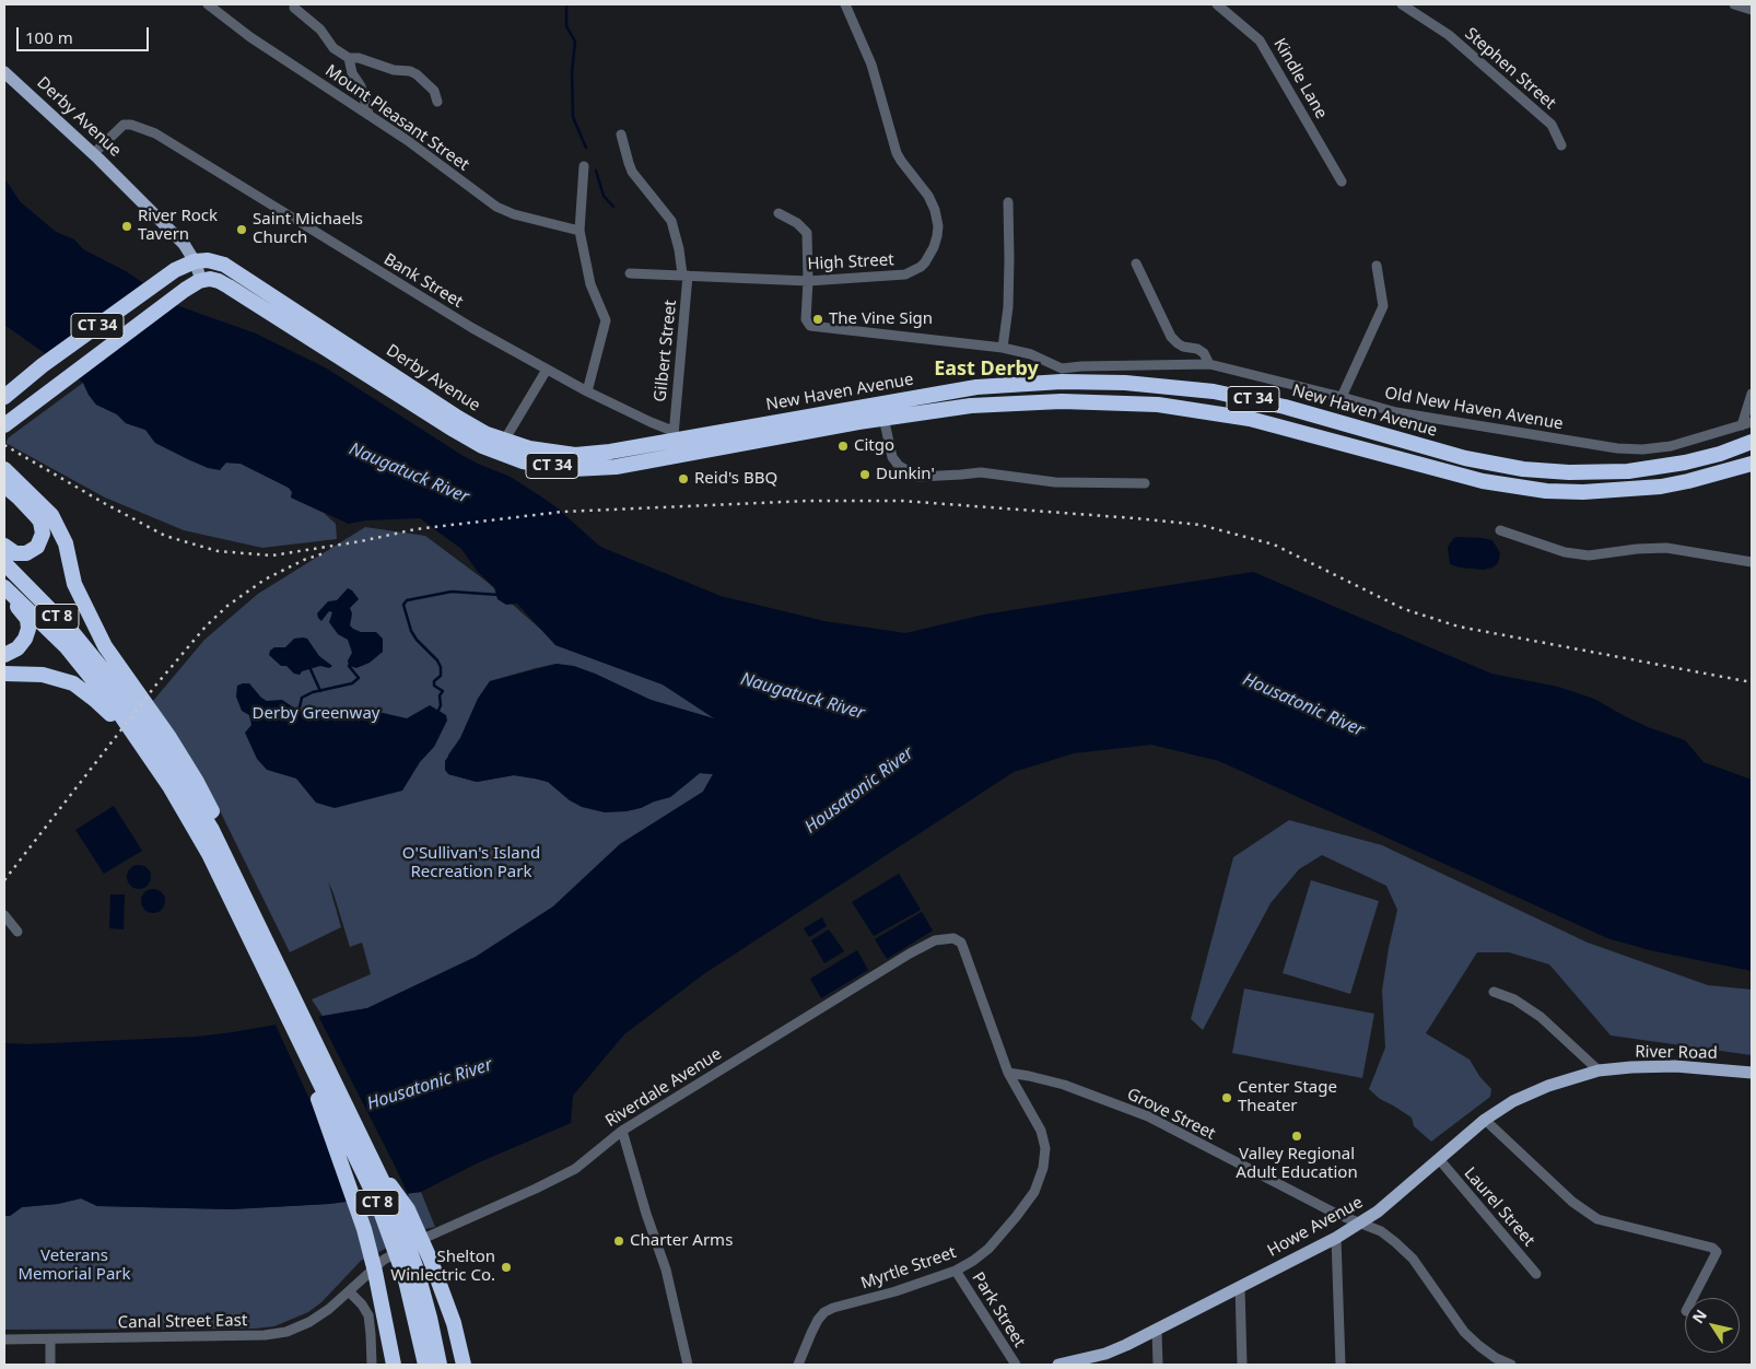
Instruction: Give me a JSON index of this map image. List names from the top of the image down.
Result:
{
  "streets": {
    "highway": [
      "Derby Avenue",
      "CT 34",
      "New Haven Avenue",
      "CT 8"
    ],
    "main road": ["River Road", "Howe Avenue"],
    "street": [
      "Stephen Street",
      "Kindle Lane",
      "Mount Pleasant Street",
      "High Street",
      "Bank Street",
      "Gilbert Street",
      "Old New Haven Avenue",
      "Riverdale Avenue",
      "Grove Street",
      "Laurel Street",
      "Myrtle Street",
      "Park Street",
      "Canal Street East"
    ]
  },
  "crossings": [
    ["Derby Avenue", "Bank Street"],
    ["Derby Avenue", "CT 34"],
    ["Derby Avenue", "Gilbert Street"],
    ["Derby Avenue", "New Haven Avenue"],
    ["High Street", "Gilbert Street"],
    ["Bank Street", "Gilbert Street"],
    ["Bank Street", "New Haven Avenue"],
    ["Gilbert Street", "New Haven Avenue"],
    ["New Haven Avenue", "Old New Haven Avenue"],
    ["River Road", "Howe Avenue"],
    ["Riverdale Avenue", "Myrtle Street"],
    ["Riverdale Avenue", "Canal Street East"],
    ["Grove Street", "Howe Avenue"],
    ["Grove Street", "Myrtle Street"],
    ["Laurel Street", "Howe Avenue"],
    ["Myrtle Street", "Park Street"]
  ],
  "districts": ["East Derby"],
  "water": ["Naugatuck River", "Housatonic River"],
  "parks": ["Derby Greenway", "O'Sullivan's Island Recreation Park", "Veterans Memorial Park"],
  "places": [
    "River Rock Tavern",
    "Saint Michaels Church",
    "The Vine Sign",
    "Citgo",
    "Dunkin'",
    "Reid's BBQ",
    "Center Stage Theater",
    "Valley Regional Adult Education",
    "Charter Arms",
    "Shelton Winlectric Co."
  ],
  "scale_bar": "100 m",
  "north": "top left"
}
